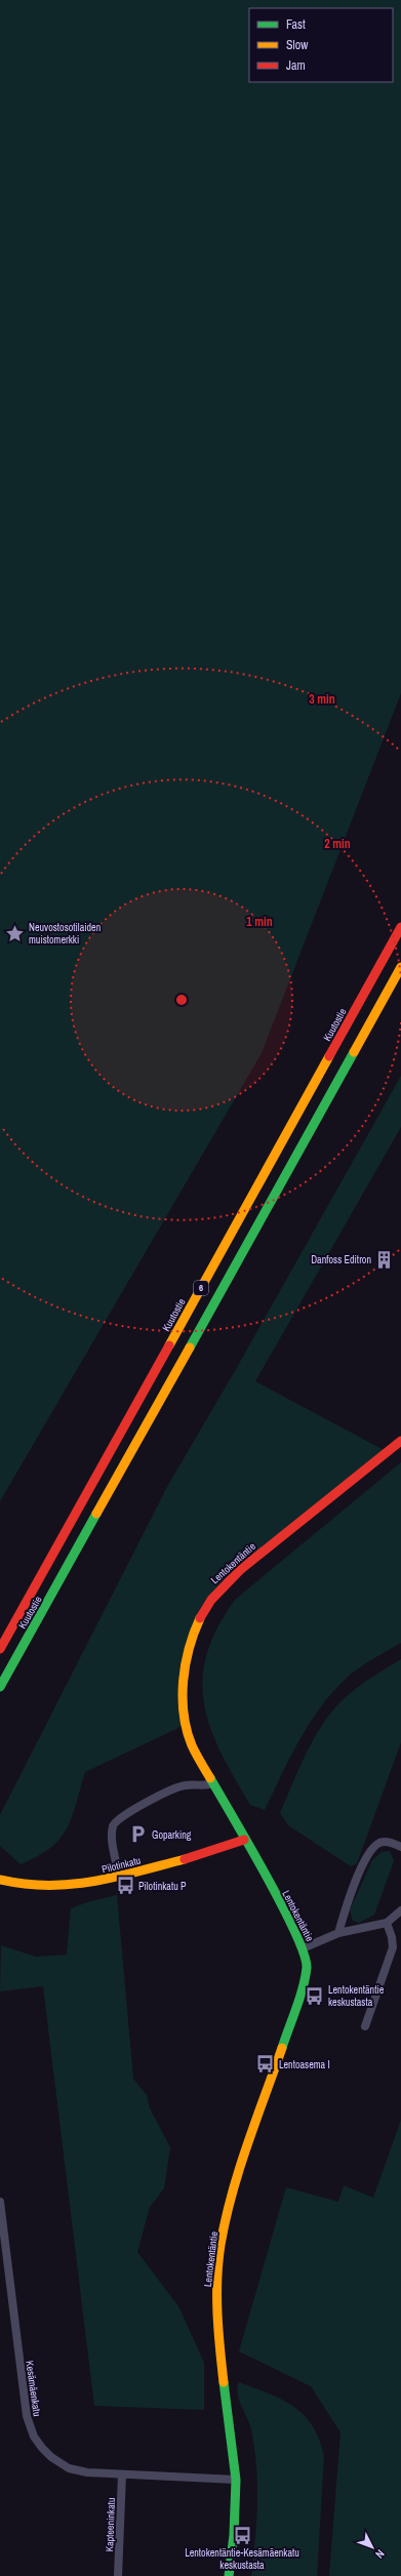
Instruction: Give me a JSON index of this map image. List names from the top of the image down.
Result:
{
  "streets": {
    "main road": [
      "Kuutostie",
      "6",
      "Lentokentäntie",
      "Pilotinkatu"
    ],
    "street": ["Kesämäenkatu", "Kapteeninkatu"]
  },
  "crossings": [
    ["Lentokentäntie", "Pilotinkatu"],
    ["Lentokentäntie", "Kesämäenkatu"],
    ["Kesämäenkatu", "Kapteeninkatu"]
  ],
  "places": {
    "place": ["Neuvostosotilaiden muistomerkki"],
    "building": ["Danfoss Editron"],
    "parking": ["Goparking"],
    "bus stop": [
      "Pilotinkatu P",
      "Lentokentäntie keskustasta",
      "Lentoasema I",
      "Lentokentäntie-Kesämäenkatu keskustasta"
    ]
  },
  "legend": ["Fast", "Slow", "Jam"],
  "north": "bottom right",
  "rings": ["3 min", "2 min", "1 min"]
}
